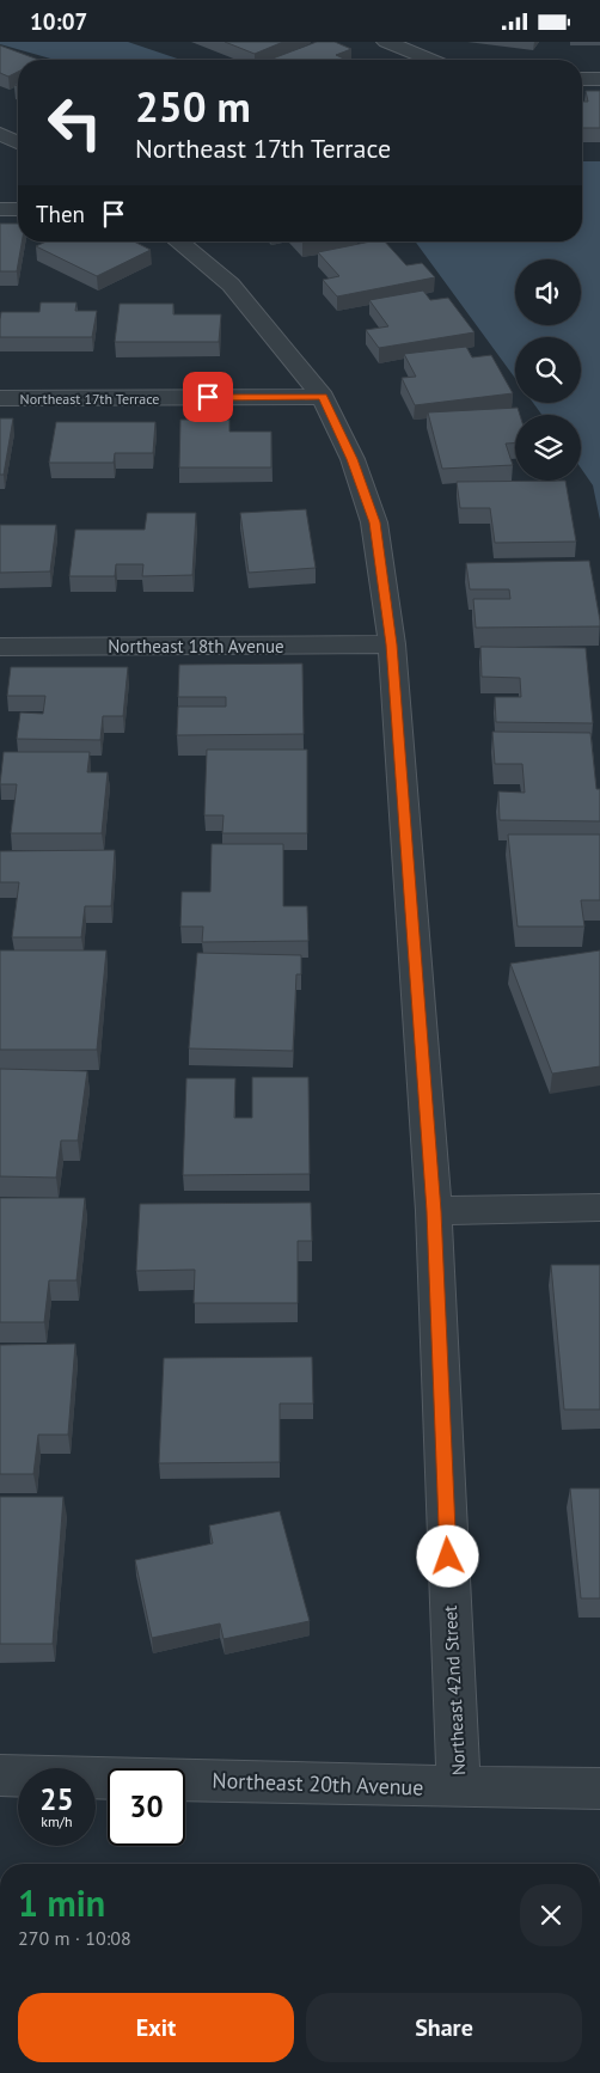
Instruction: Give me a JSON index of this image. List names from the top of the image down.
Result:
{
  "streets": {
    "street": [
      "Northeast 17th Terrace",
      "Northeast 18th Avenue",
      "Northeast 42nd Street",
      "Northeast 20th Avenue"
    ]
  },
  "crossings": [
    ["Northeast 17th Terrace", "Northeast 42nd Street"],
    ["Northeast 18th Avenue", "Northeast 42nd Street"],
    ["Northeast 42nd Street", "Northeast 20th Avenue"]
  ],
  "page": {
    "status": "10:07",
    "turn": ["250 m", "Northeast 17th Terrace"],
    "then": "Then",
    "speed": "25 km/h",
    "limit": "30",
    "heading": ["1 min", "270 m · 10:08"],
    "buttons": ["Exit", "Share"]
  }
}
